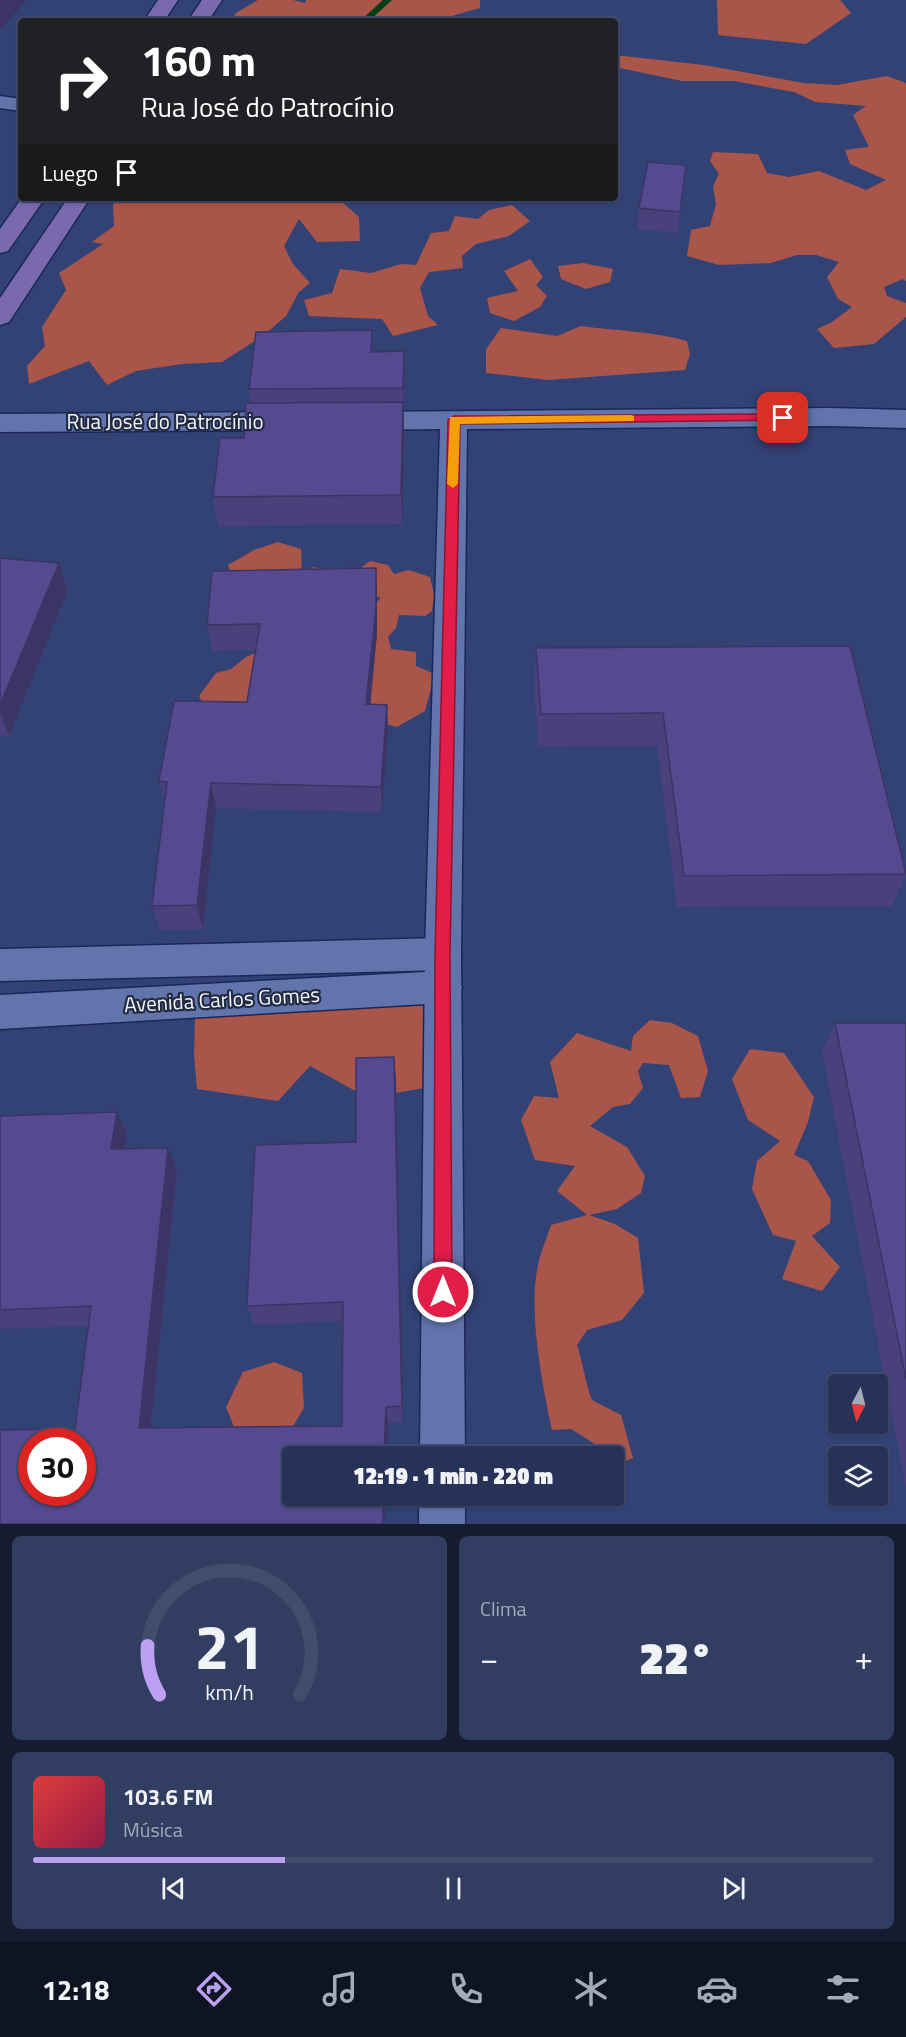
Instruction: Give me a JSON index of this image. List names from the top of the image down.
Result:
{
  "streets": {
    "street": ["Rua José do Patrocínio", "Avenida Carlos Gomes"]
  },
  "north": "bottom",
  "page": {
    "turn": ["160 m", "Rua José do Patrocínio"],
    "then": "Luego",
    "limit": "30",
    "trip": "12:19 · 1 min · 220 m",
    "tile": "Clima",
    "heat": ["−", "22°", "+"],
    "song": ["103.6 FM", "Música"],
    "tabs": "12:18",
    "gauge": ["21", "km/h"]
  }
}
